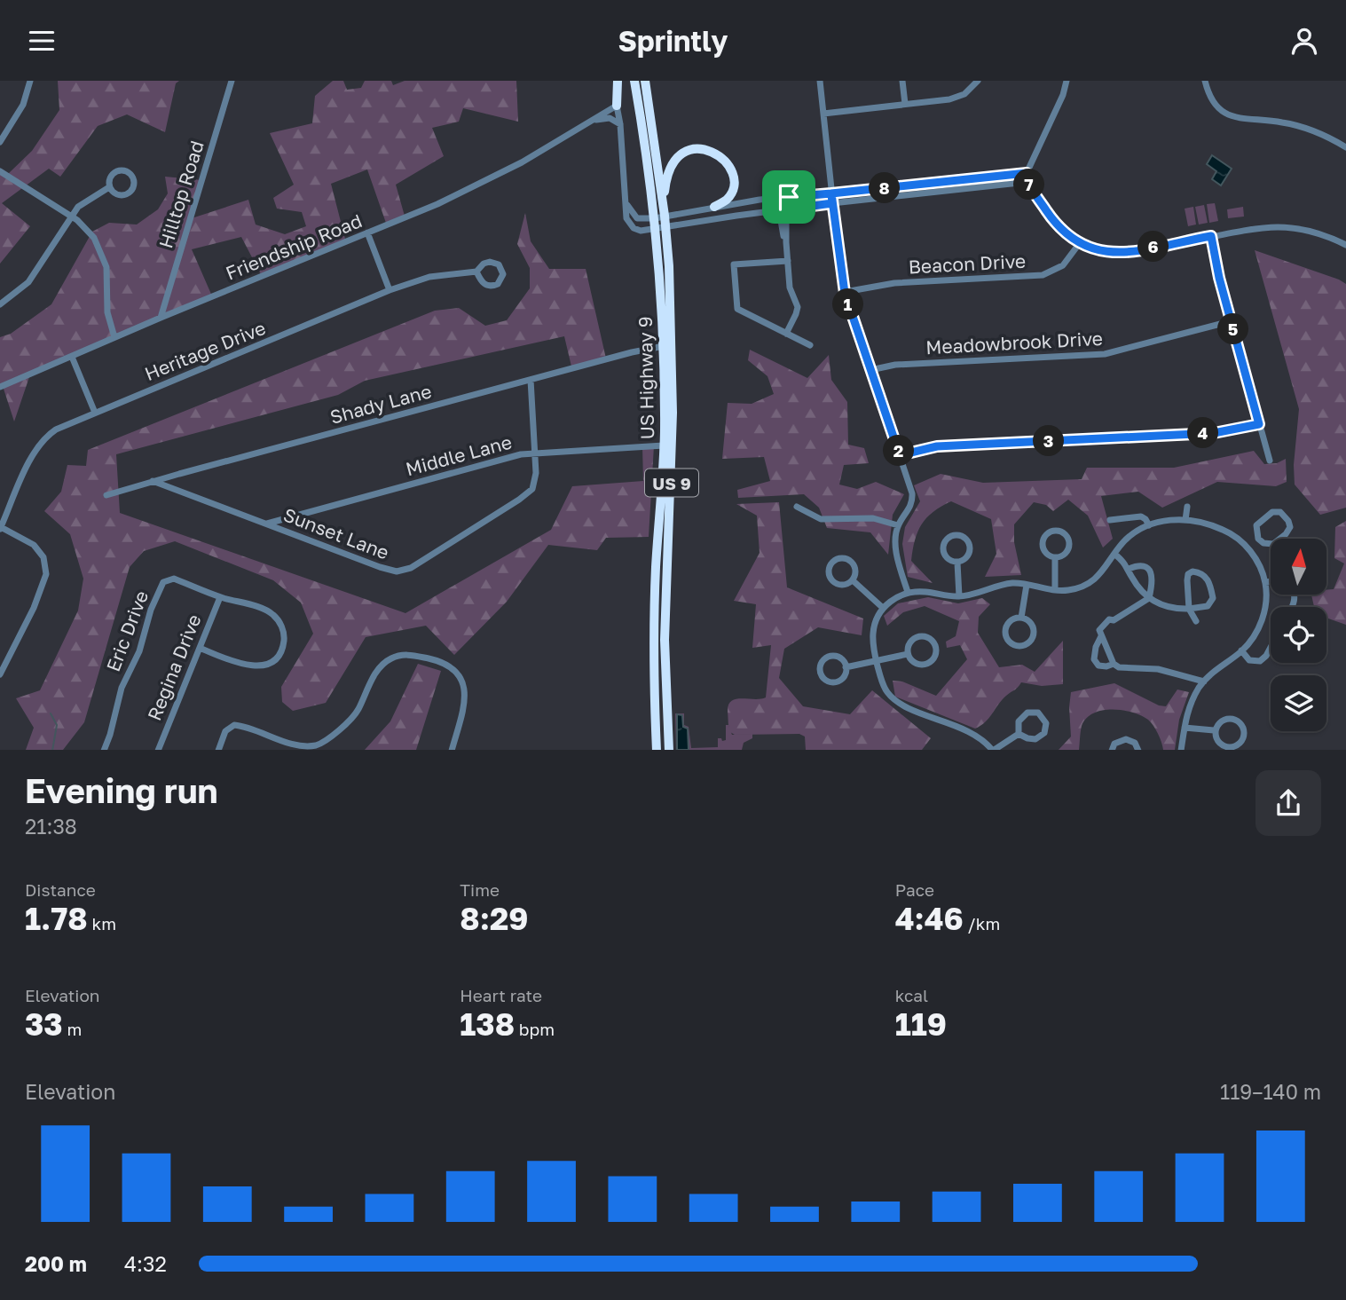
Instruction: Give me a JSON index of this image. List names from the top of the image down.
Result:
{
  "streets": {
    "highway": ["US Highway 9", "US 9"],
    "street": [
      "Hilltop Road",
      "Friendship Road",
      "Beacon Drive",
      "Meadowbrook Drive",
      "Heritage Drive",
      "Shady Lane",
      "Middle Lane",
      "Sunset Lane",
      "Eric Drive",
      "Regina Drive"
    ]
  },
  "crossings": [
    ["Hilltop Road", "Friendship Road"],
    ["US Highway 9", "Shady Lane"],
    ["US Highway 9", "Middle Lane"],
    ["Shady Lane", "Sunset Lane"],
    ["Middle Lane", "Sunset Lane"],
    ["Eric Drive", "Regina Drive"]
  ],
  "north": "top",
  "page": {
    "header": "Sprintly",
    "pins": [
      "7",
      "8",
      "6",
      "1",
      "5",
      "4",
      "3",
      "2"
    ],
    "heading": ["Evening run", "21:38"],
    "stats": [
      ["Distance", "1.78 km"],
      ["Time", "8:29"],
      ["Pace", "4:46 /km"],
      ["Elevation", "33 m"],
      ["Heart rate", "138 bpm"],
      ["kcal", "119"]
    ],
    "chart": ["Elevation", "119–140 m"],
    "list": [
      {
        "name": "200 m",
        "note": "4:32"
      }
    ]
  }
}
